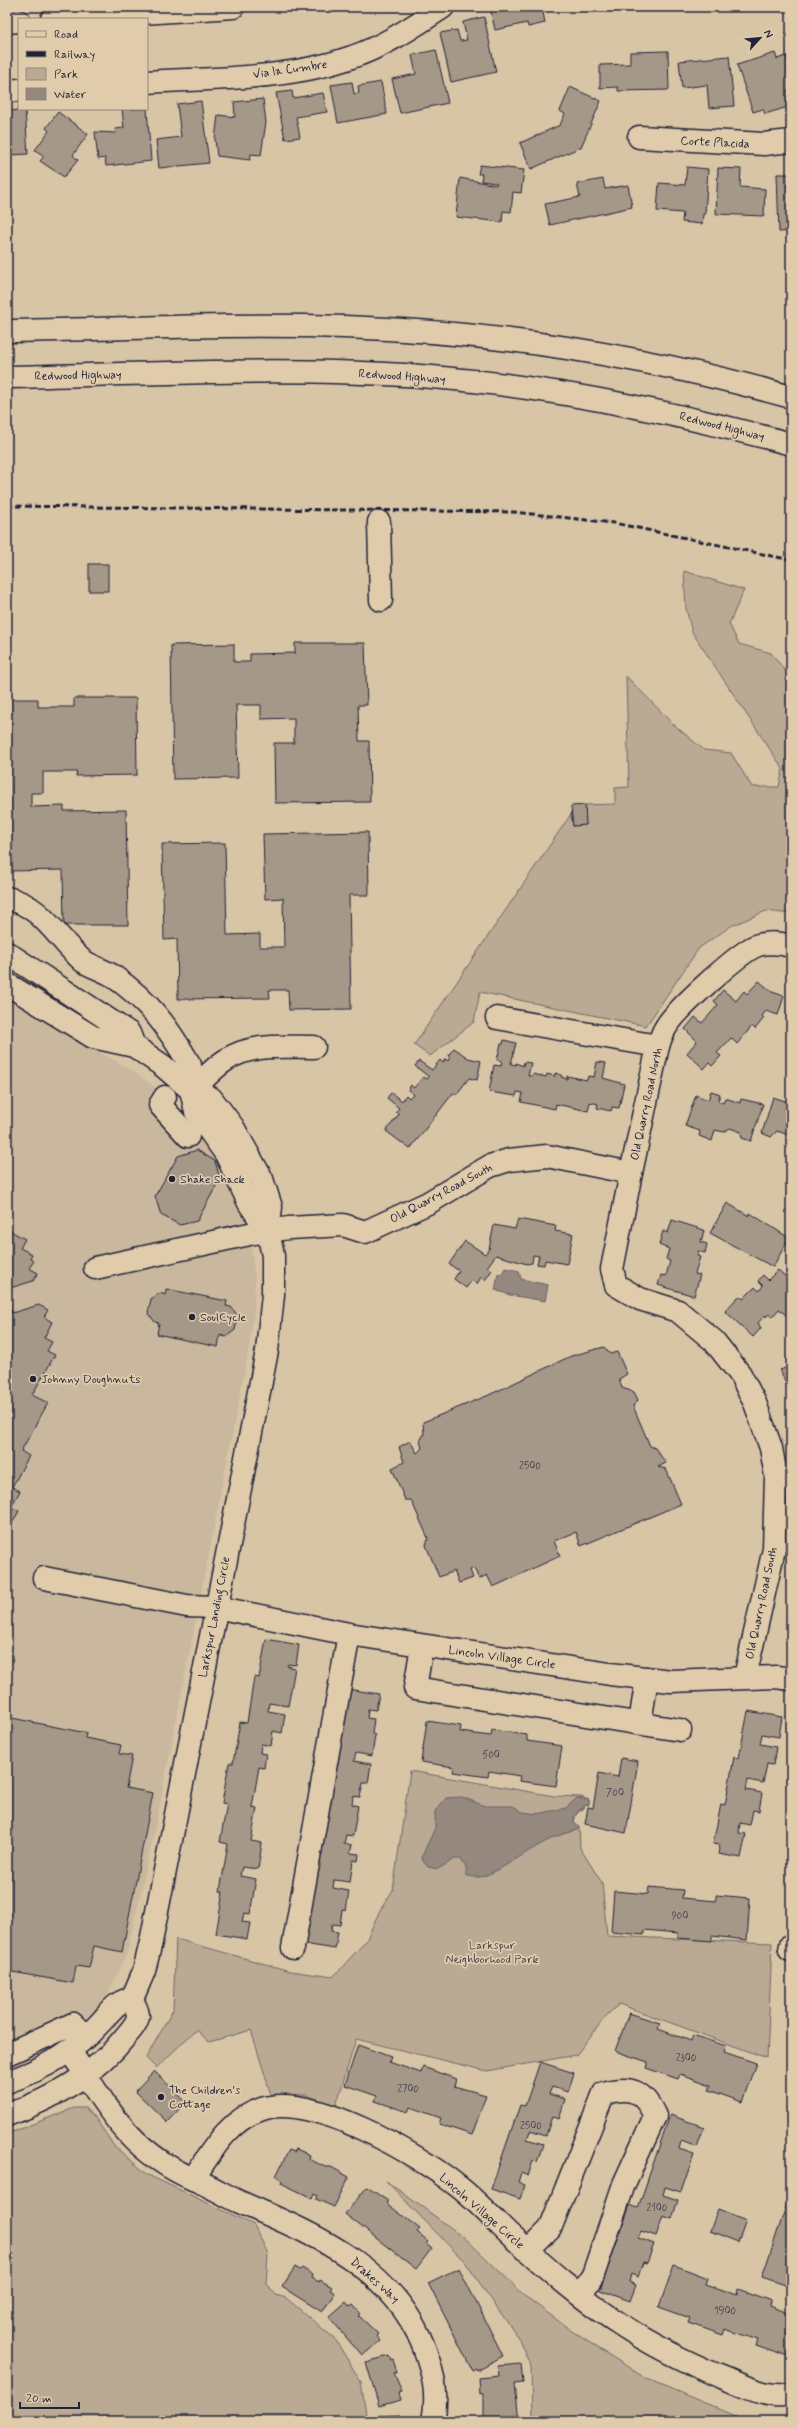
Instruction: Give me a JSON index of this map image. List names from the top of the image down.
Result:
{
  "streets": {
    "main road": [
      "Via la Cumbre",
      "Corte Placida",
      "Redwood Highway",
      "Old Quarry Road North",
      "Old Quarry Road South",
      "Larkspur Landing Circle",
      "Lincoln Village Circle",
      "Drakes Way"
    ]
  },
  "crossings": [
    ["Old Quarry Road North", "Old Quarry Road South"],
    ["Old Quarry Road South", "Larkspur Landing Circle"],
    ["Old Quarry Road South", "Lincoln Village Circle"],
    ["Larkspur Landing Circle", "Lincoln Village Circle"],
    ["Lincoln Village Circle", "Drakes Way"]
  ],
  "parks": ["Larkspur Neighborhood Park"],
  "places": [
    "Shake Shack",
    "SoulCycle",
    "Johnny Doughnuts",
    "The Children's Cottage"
  ],
  "house_numbers": [
    "2500",
    "500",
    "700",
    "900",
    "2300",
    "2700",
    "2500",
    "2100",
    "1900"
  ],
  "legend": [
    "Road",
    "Railway",
    "Park",
    "Water"
  ],
  "scale_bar": "20 m",
  "north": "top right"
}
